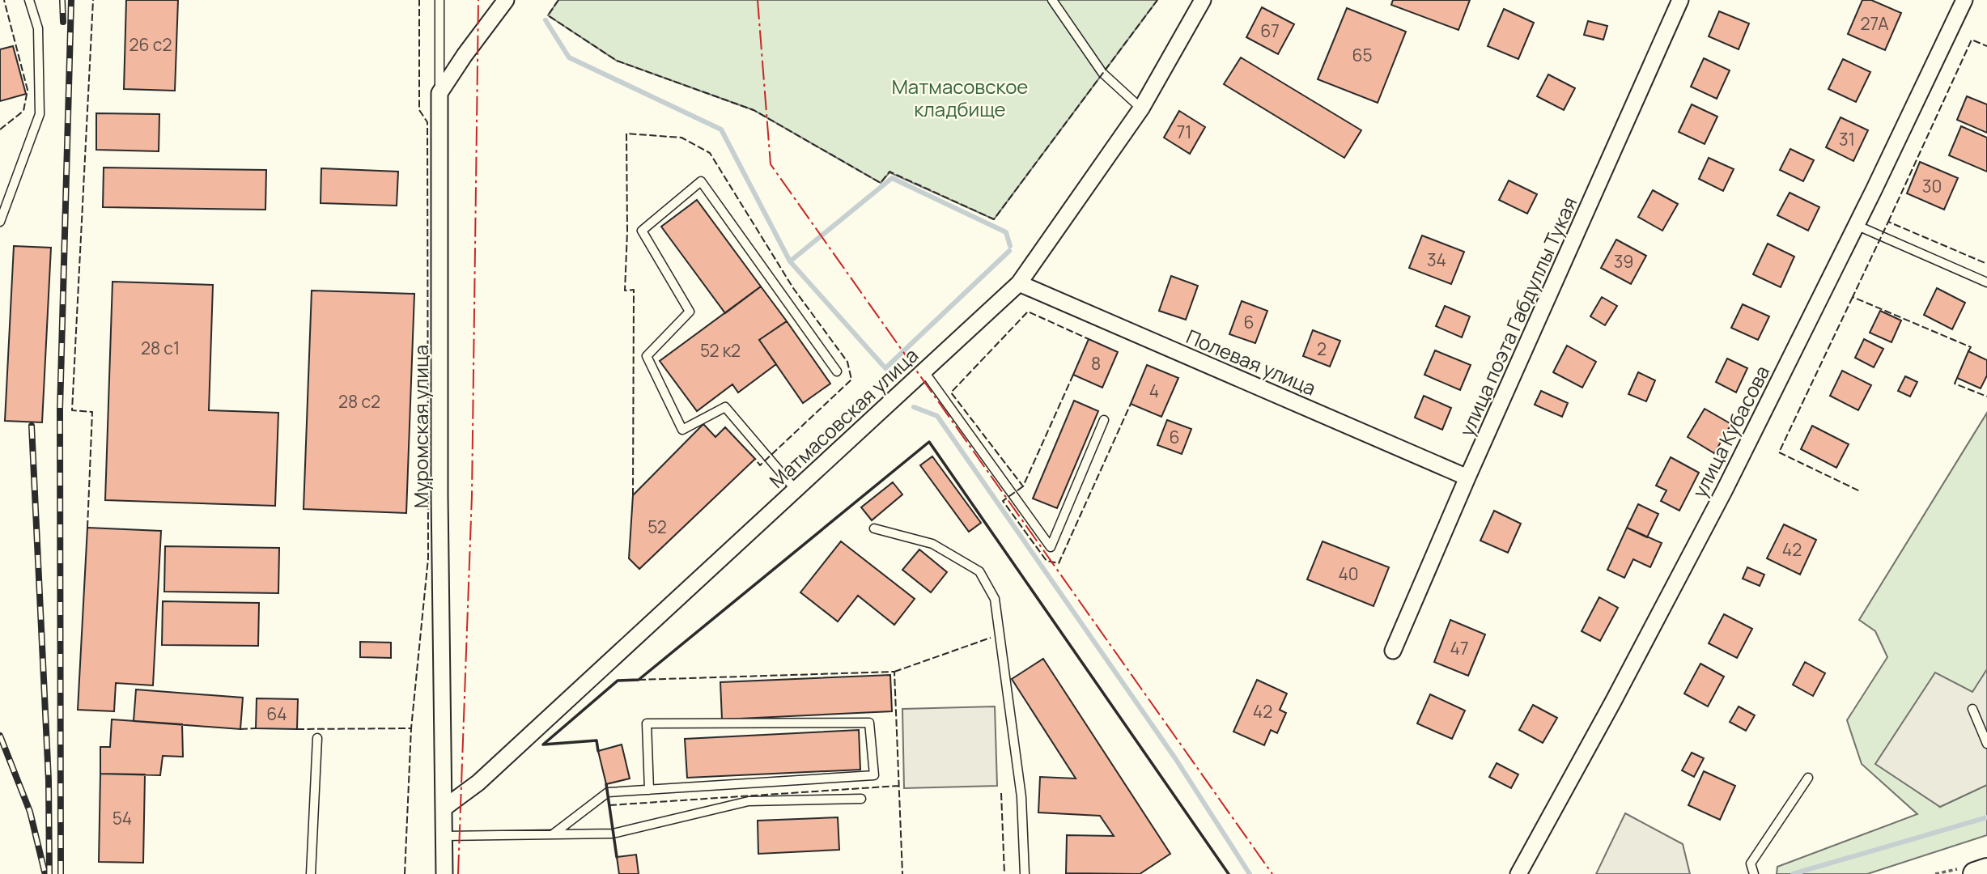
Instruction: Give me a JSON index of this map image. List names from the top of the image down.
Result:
{
  "streets": {
    "street": [
      "улица поэта Габдуллы Тукая",
      "Полевая улица",
      "Матмасовская улица",
      "Муромская улица",
      "улица Кубасова"
    ]
  },
  "crossings": [
    ["улица поэта Габдуллы Тукая", "Полевая улица"],
    ["Полевая улица", "Матмасовская улица"],
    ["Матмасовская улица", "Муромская улица"]
  ],
  "parks": ["Матмасовское кладбище"],
  "house_numbers": [
    "27А",
    "67",
    "26 с2",
    "65",
    "71",
    "31",
    "30",
    "34",
    "39",
    "6",
    "28 с1",
    "2",
    "52 к2",
    "8",
    "4",
    "28 с2",
    "6",
    "52",
    "42",
    "40",
    "47",
    "42",
    "64",
    "54"
  ]
}
